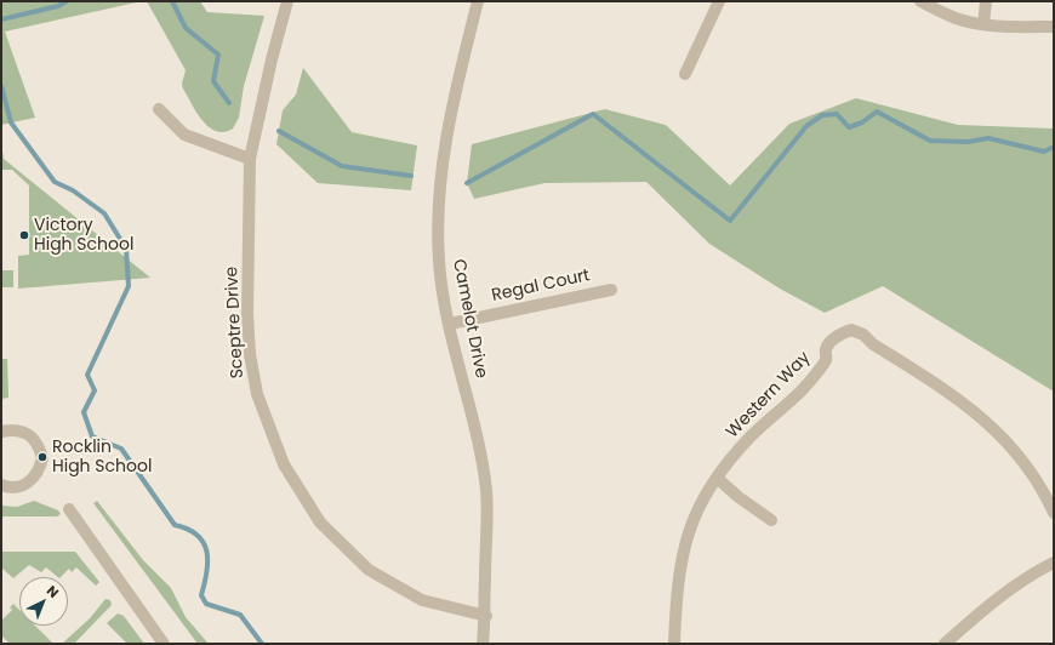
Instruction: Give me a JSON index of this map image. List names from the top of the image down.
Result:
{
  "streets": {
    "street": [
      "Regal Court",
      "Camelot Drive",
      "Sceptre Drive",
      "Western Way"
    ]
  },
  "crossings": [
    ["Regal Court", "Camelot Drive"],
    ["Camelot Drive", "Sceptre Drive"]
  ],
  "places": ["Victory High School", "Rocklin High School"],
  "north": "top right"
}
